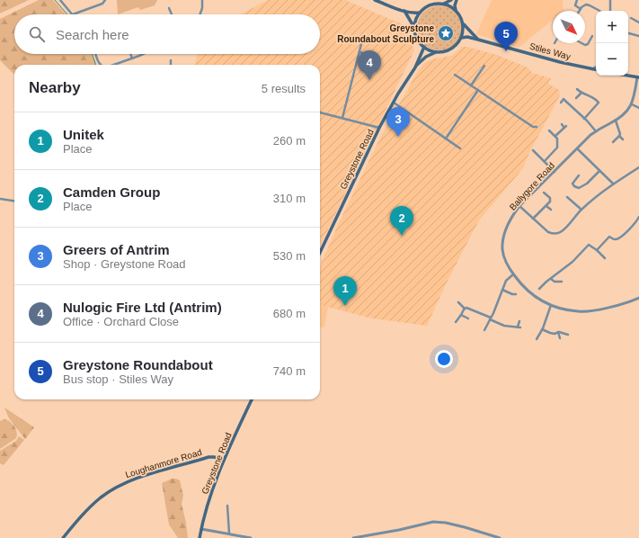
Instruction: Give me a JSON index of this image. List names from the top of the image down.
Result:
{
  "streets": {
    "main road": ["Stiles Way", "Greystone Road", "Loughanmore Road"],
    "street": ["Ballygore Road"]
  },
  "crossings": [
    ["Stiles Way", "Greystone Road"],
    ["Greystone Road", "Loughanmore Road"]
  ],
  "places": {
    "place": ["Greystone Roundabout Sculpture"]
  },
  "north": "bottom right",
  "page": {
    "map_buttons": ["+", "−"],
    "search": "Search here",
    "pins": [
      "5",
      "4",
      "3",
      "2",
      "1"
    ],
    "heading": ["Nearby", "5 results"],
    "list": [
      {
        "mark": "1",
        "name": "Unitek",
        "note": "Place",
        "value": "260 m"
      },
      {
        "mark": "2",
        "name": "Camden Group",
        "note": "Place",
        "value": "310 m"
      },
      {
        "mark": "3",
        "name": "Greers of Antrim",
        "note": "Shop · Greystone Road",
        "value": "530 m"
      },
      {
        "mark": "4",
        "name": "Nulogic Fire Ltd (Antrim)",
        "note": "Office · Orchard Close",
        "value": "680 m"
      },
      {
        "mark": "5",
        "name": "Greystone Roundabout",
        "note": "Bus stop · Stiles Way",
        "value": "740 m"
      }
    ]
  }
}
